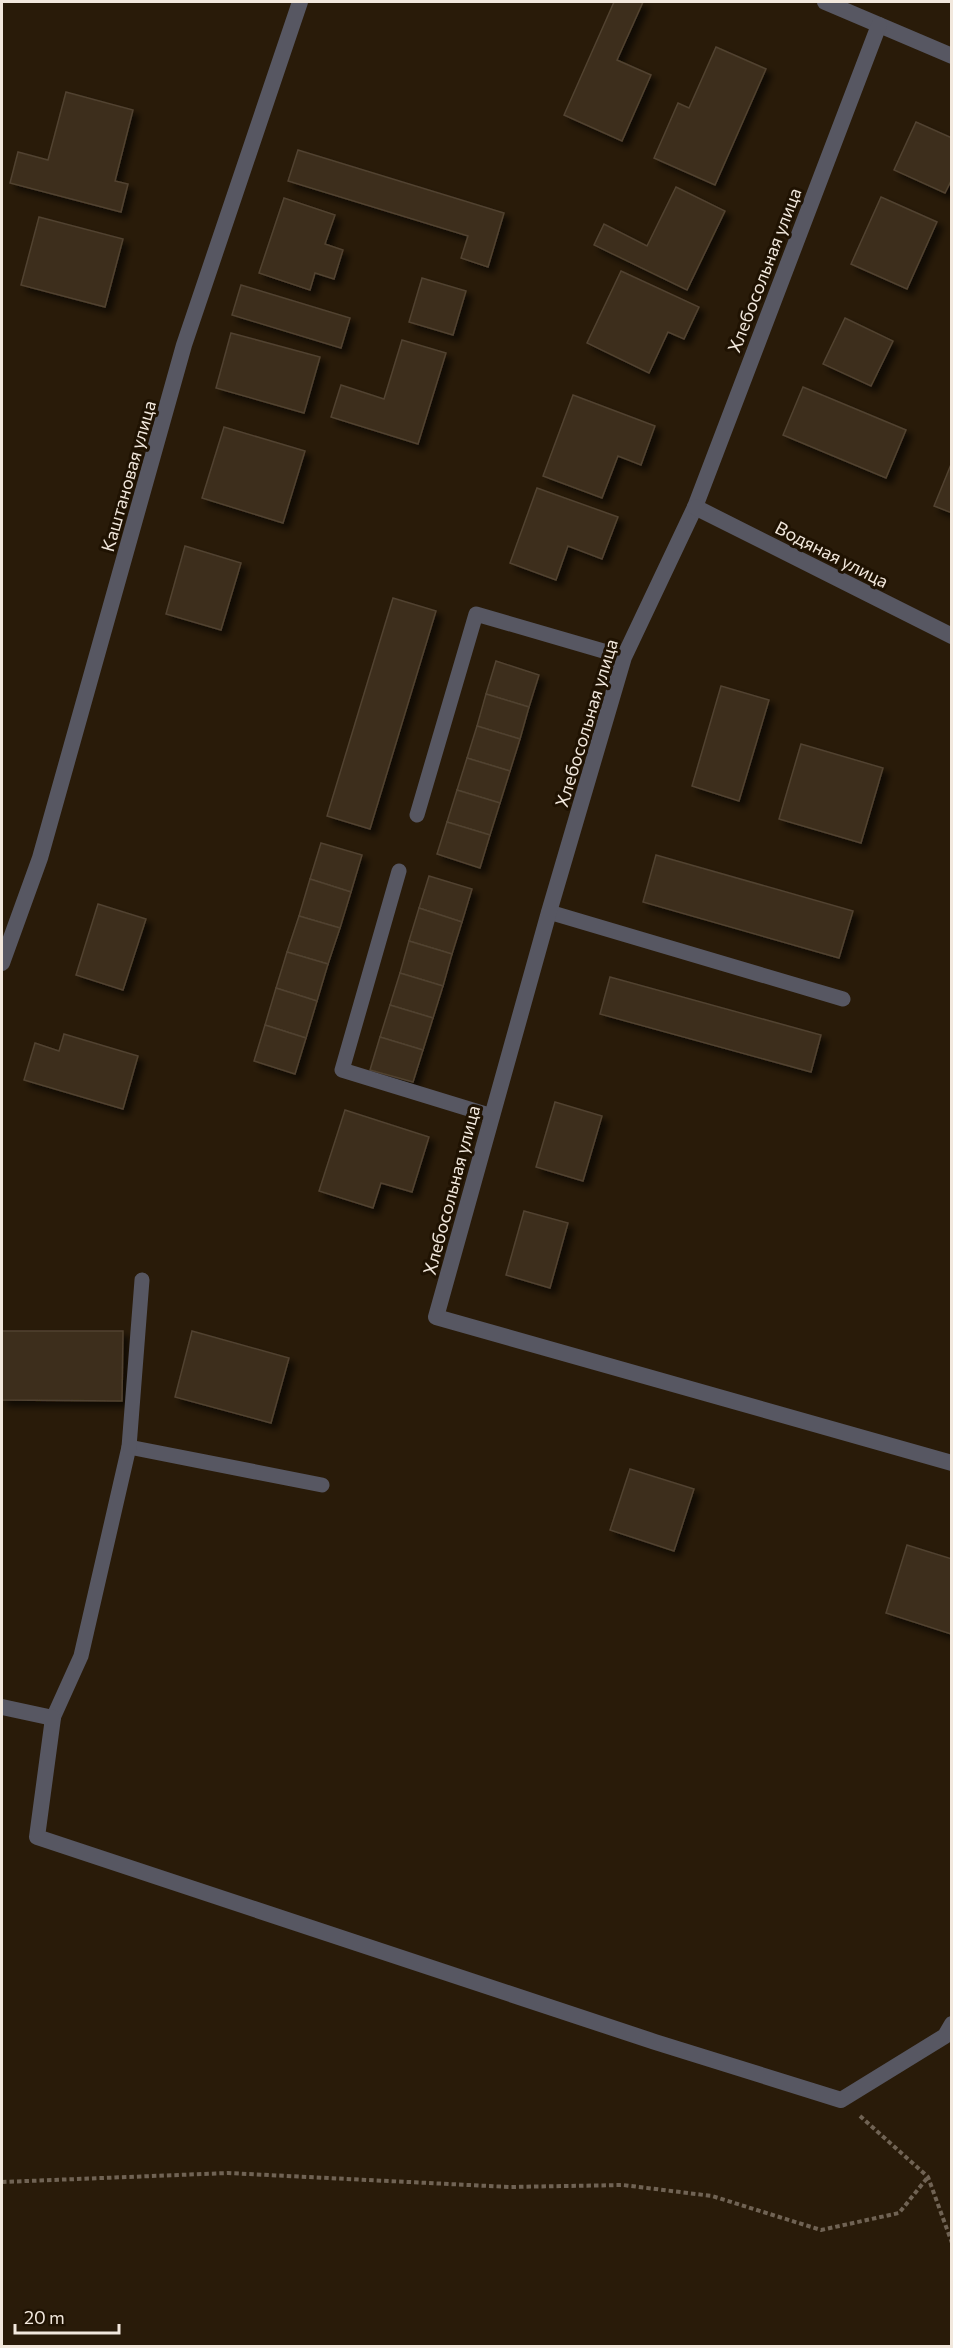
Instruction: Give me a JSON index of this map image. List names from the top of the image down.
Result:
{
  "streets": {
    "street": ["Хлебосольная улица", "Каштановая улица", "Водяная улица"]
  },
  "crossings": [
    ["Хлебосольная улица", "Водяная улица"]
  ],
  "scale_bar": "20 m"
}
